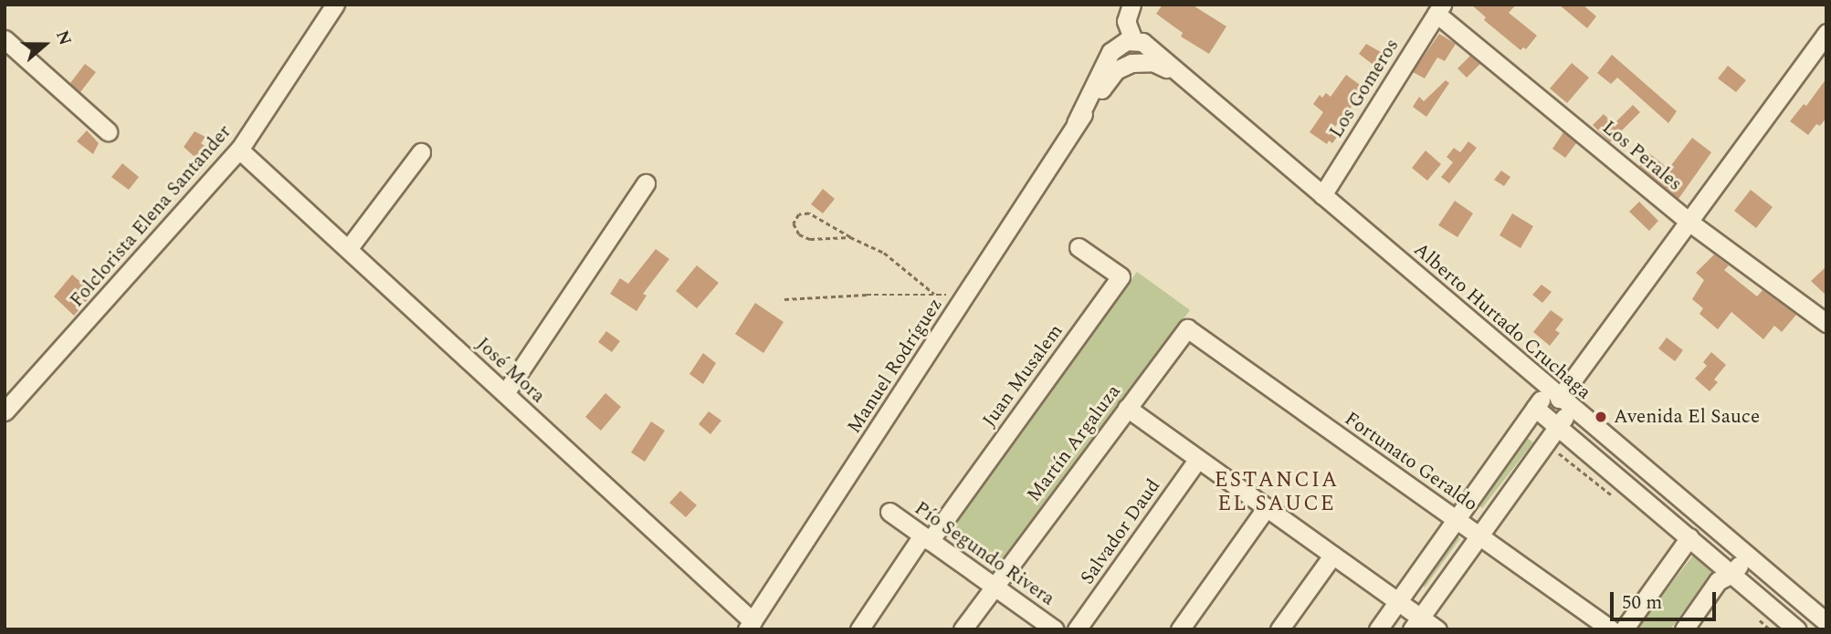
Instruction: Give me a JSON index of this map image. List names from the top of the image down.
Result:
{
  "streets": {
    "street": [
      "Los Gomeros",
      "Los Perales",
      "Folclorista Elena Santander",
      "Alberto Hurtado Cruchaga",
      "Manuel Rodríguez",
      "José Mora",
      "Juan Musalem",
      "Martín Argaluza",
      "Fortunato Geraldo",
      "Salvador Daud",
      "Pío Segundo Rivera"
    ]
  },
  "crossings": [
    ["Los Gomeros", "Los Perales"],
    ["Los Gomeros", "Alberto Hurtado Cruchaga"],
    ["Folclorista Elena Santander", "José Mora"],
    ["Alberto Hurtado Cruchaga", "Manuel Rodríguez"],
    ["Manuel Rodríguez", "José Mora"],
    ["Juan Musalem", "Pío Segundo Rivera"],
    ["Martín Argaluza", "Fortunato Geraldo"],
    ["Martín Argaluza", "Pío Segundo Rivera"]
  ],
  "districts": ["ESTANCIA EL SAUCE"],
  "places": ["Avenida El Sauce"],
  "scale_bar": "50 m",
  "north": "right"
}
